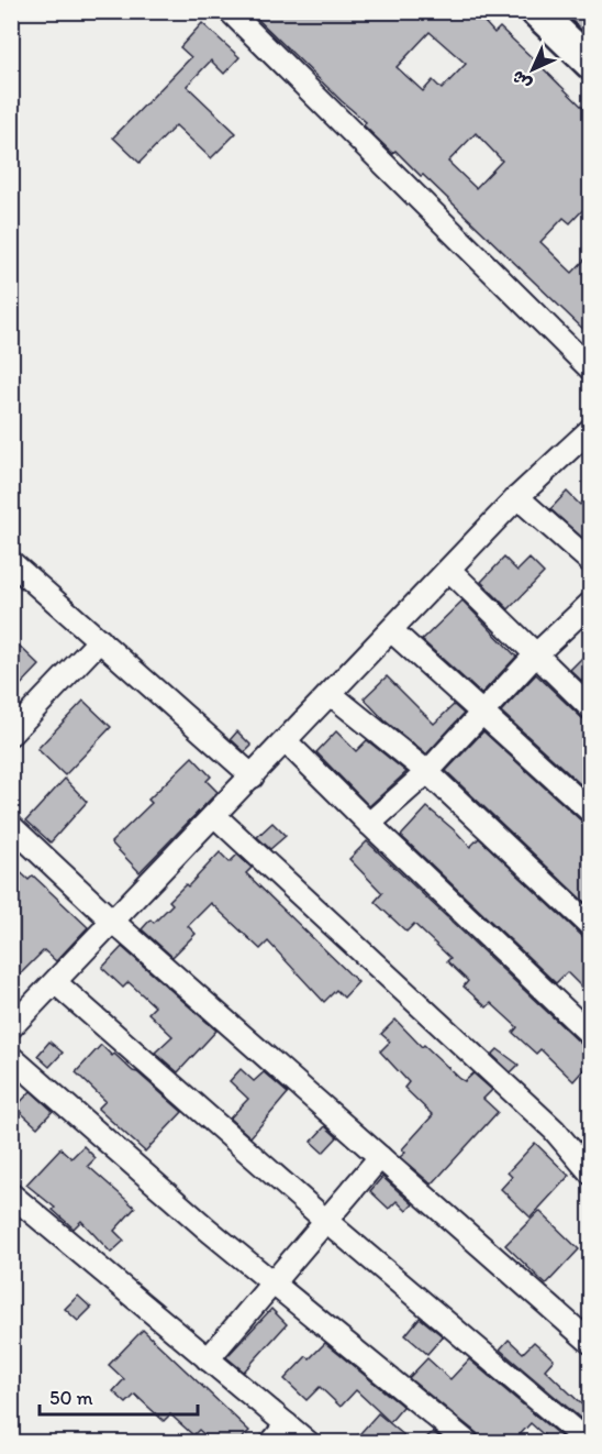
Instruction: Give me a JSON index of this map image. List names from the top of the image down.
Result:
{
  "scale_bar": "50 m",
  "north": "bottom left"
}
